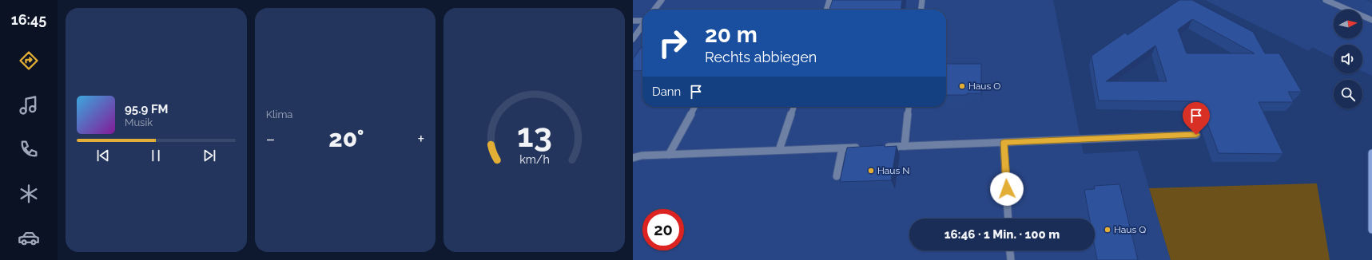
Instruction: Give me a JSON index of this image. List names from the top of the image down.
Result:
{
  "places": ["Haus O", "Haus N", "Haus Q"],
  "north": "right",
  "page": {
    "tabs": "16:45",
    "tile": "Klima",
    "turn": ["20 m", "Rechts abbiegen"],
    "then": "Dann",
    "song": ["95.9 FM", "Musik"],
    "heat": ["−", "20°", "+"],
    "limit": "20",
    "trip": "16:46 · 1 Min. · 100 m",
    "gauge": ["13", "km/h"]
  }
}
